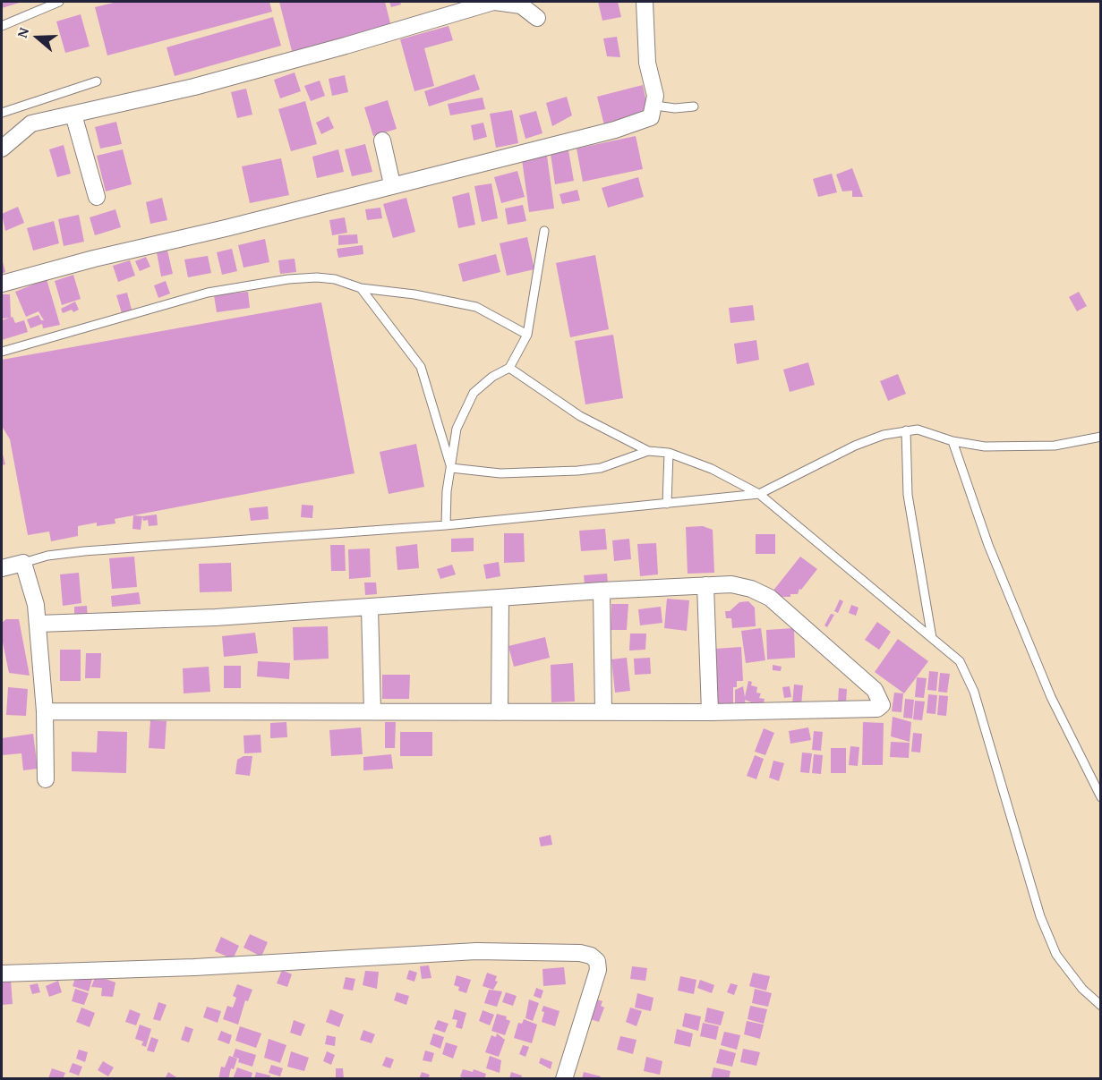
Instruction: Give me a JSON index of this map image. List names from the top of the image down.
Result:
{
  "north": "left"
}
